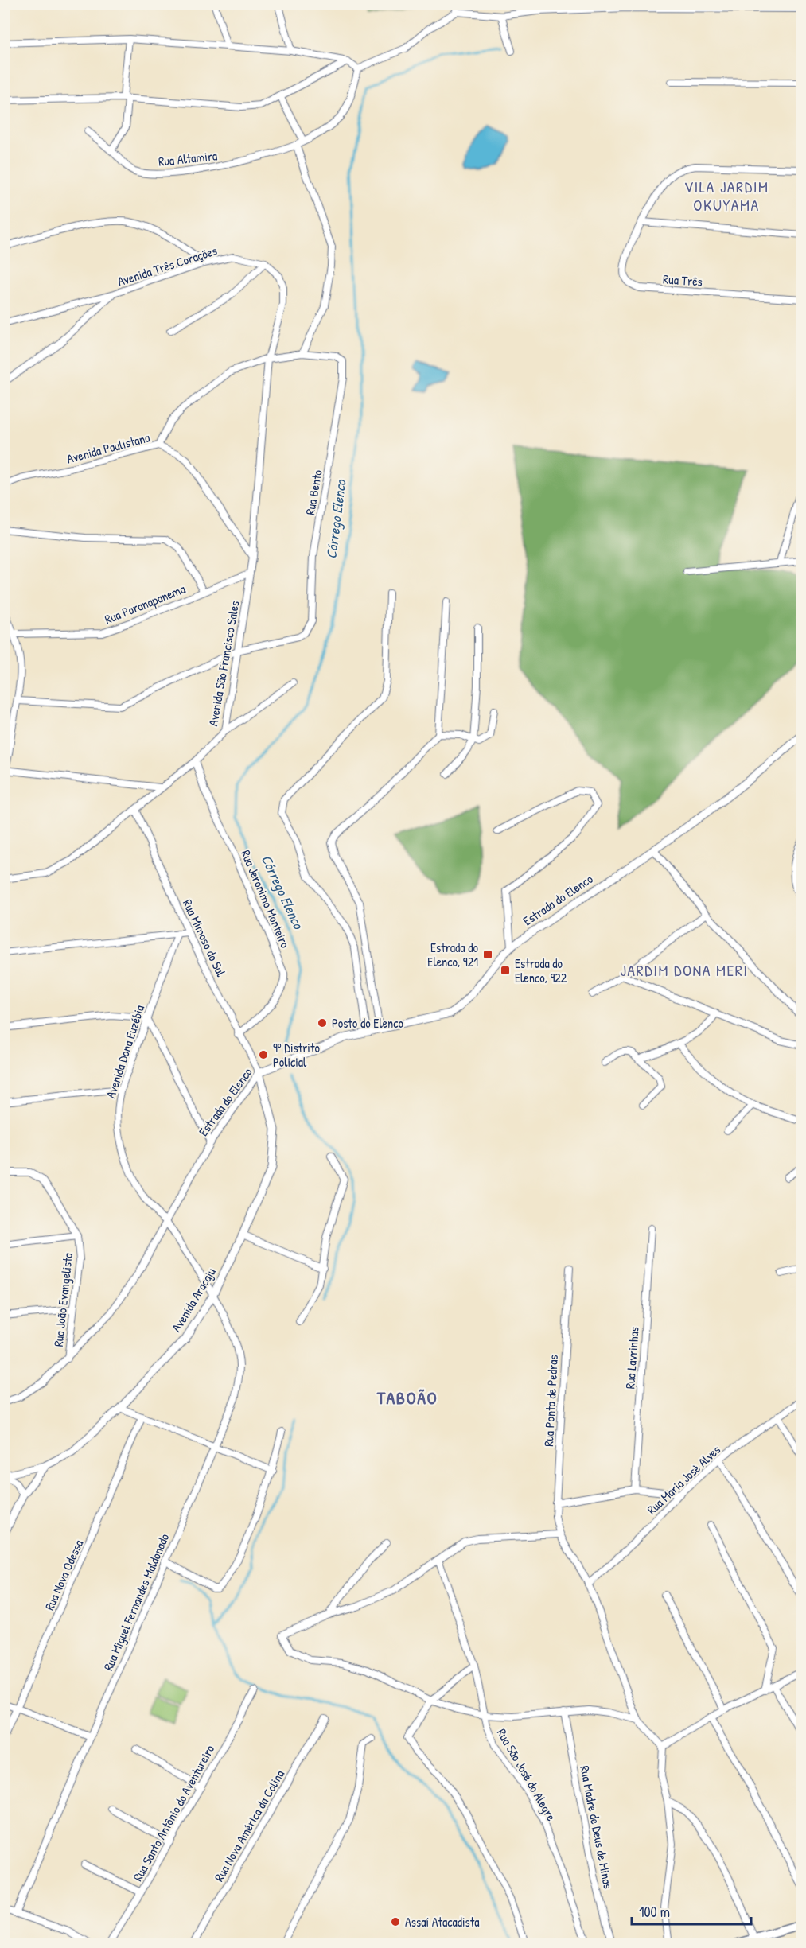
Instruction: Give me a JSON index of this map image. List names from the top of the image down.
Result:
{
  "streets": {
    "street": [
      "Rua Altamira",
      "Avenida Três Corações",
      "Rua Três",
      "Avenida Paulistana",
      "Rua Bento",
      "Rua Paranapanema",
      "Avenida São Francisco Sales",
      "Rua Jeronimo Monteiro",
      "Estrada do Elenco",
      "Rua Mimoso do Sul",
      "Avenida Dona Euzébia",
      "Rua João Evangelista",
      "Avenida Aracaju",
      "Rua Lavrinhas",
      "Rua Ponta de Pedras",
      "Rua Maria Josè Alves",
      "Rua Nova Odessa",
      "Rua Miguel Fernandes Maldonado",
      "Rua São José do Alegre",
      "Rua Santo Antônio do Aventureiro",
      "Rua Nova América da Colina",
      "Rua Madre de Deus de Minas"
    ]
  },
  "crossings": [
    ["Avenida Paulistana", "Rua Bento"],
    ["Avenida Paulistana", "Avenida São Francisco Sales"],
    ["Rua Bento", "Avenida São Francisco Sales"],
    ["Rua Paranapanema", "Avenida São Francisco Sales"],
    ["Avenida São Francisco Sales", "Rua Jeronimo Monteiro"],
    ["Avenida São Francisco Sales", "Rua Mimoso do Sul"],
    ["Rua Jeronimo Monteiro", "Rua Mimoso do Sul"],
    ["Estrada do Elenco", "Rua Mimoso do Sul"],
    ["Estrada do Elenco", "Avenida Dona Euzébia"],
    ["Estrada do Elenco", "Rua João Evangelista"],
    ["Estrada do Elenco", "Avenida Aracaju"],
    ["Rua Mimoso do Sul", "Avenida Aracaju"],
    ["Avenida Dona Euzébia", "Avenida Aracaju"],
    ["Avenida Dona Euzébia", "Rua Miguel Fernandes Maldonado"],
    ["Avenida Aracaju", "Rua Miguel Fernandes Maldonado"]
  ],
  "districts": ["VILA JARDIM OKUYAMA", "JARDIM DONA MERI", "TABOÃO"],
  "water": ["Córrego Elenco"],
  "places": {
    "transit": ["Estrada do Elenco, 921", "Estrada do Elenco, 922"],
    "other": ["Posto do Elenco", "9º Distrito Policial", "Assaí Atacadista"]
  },
  "scale_bar": "100 m"
}
